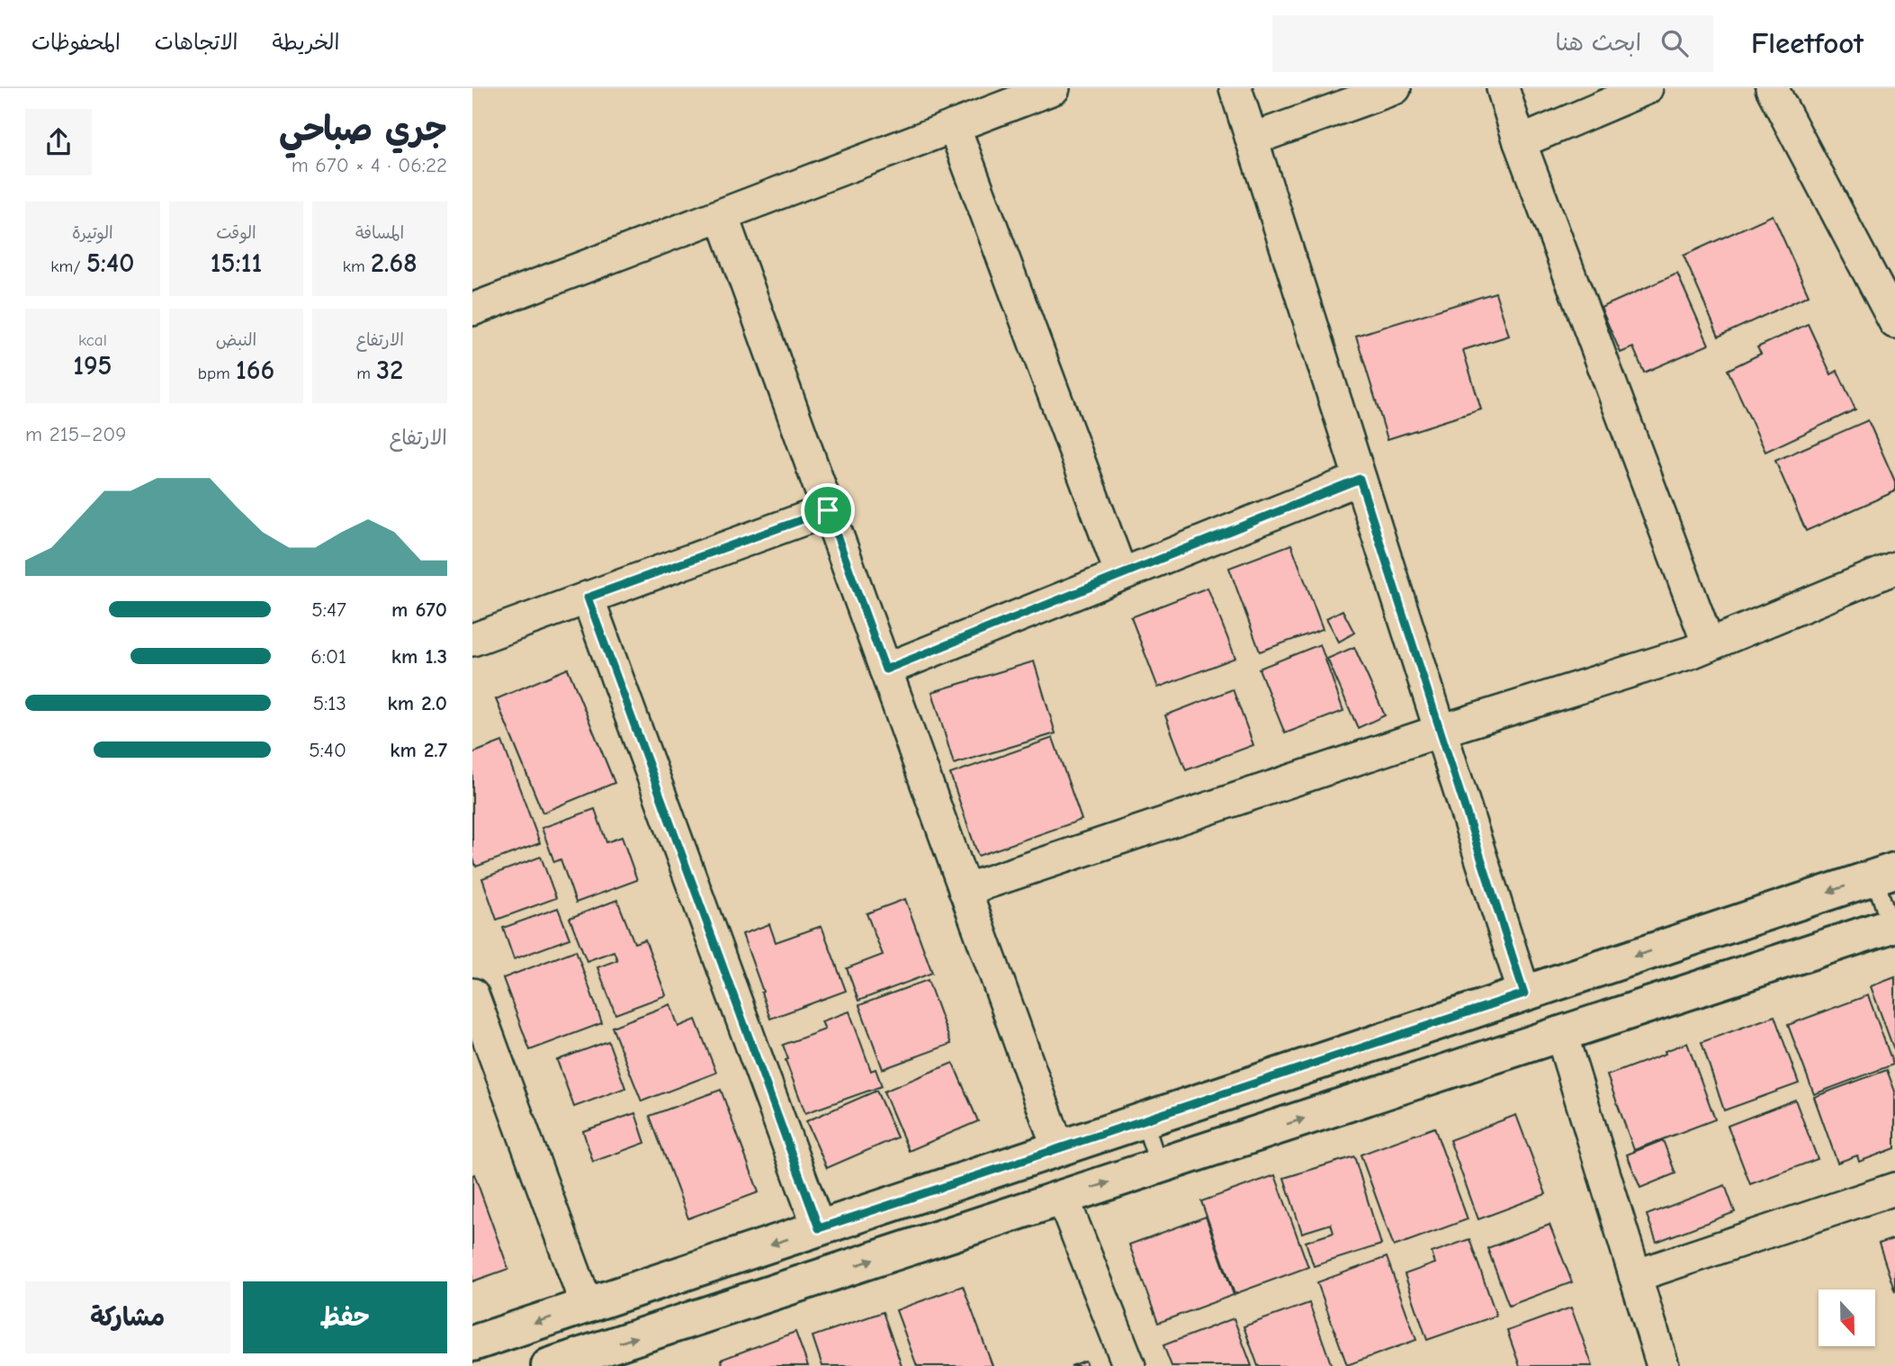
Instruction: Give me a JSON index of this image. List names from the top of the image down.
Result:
{
  "north": "bottom",
  "page": {
    "header": "Fleetfoot",
    "search": "ابحث هنا",
    "nav": ["الخريطة", "الاتجاهات", "المحفوظات"],
    "heading": ["جري صباحي", "06:22 · 4 × 670 m"],
    "stats": [
      ["المسافة", "2.68 km"],
      ["الوقت", "15:11"],
      ["الوتيرة", "5:40 /km"],
      ["الارتفاع", "32 m"],
      ["النبض", "166 bpm"],
      ["kcal", "195"]
    ],
    "chart": ["الارتفاع", "209–215 m"],
    "list": [
      {
        "name": "670 m",
        "note": "5:47"
      },
      {
        "name": "1.3 km",
        "note": "6:01"
      },
      {
        "name": "2.0 km",
        "note": "5:13"
      },
      {
        "name": "2.7 km",
        "note": "5:40"
      }
    ],
    "buttons": ["حفظ", "مشاركة"]
  }
}
